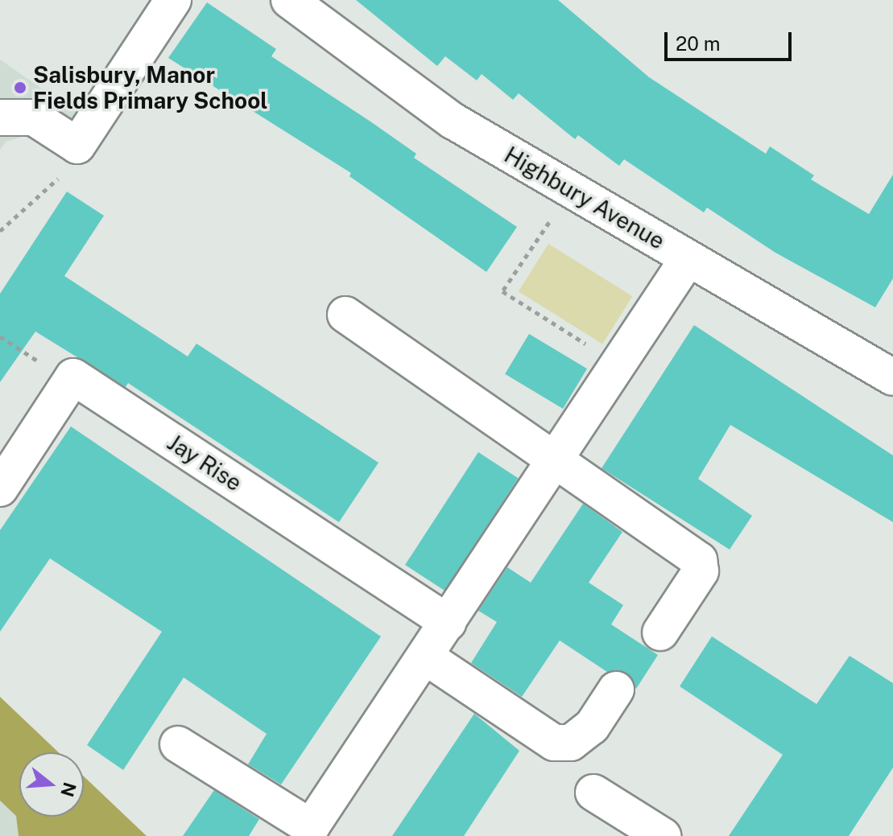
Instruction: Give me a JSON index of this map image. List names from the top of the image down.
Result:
{
  "streets": {
    "street": ["Highbury Avenue", "Jay Rise"]
  },
  "places": ["Salisbury, Manor Fields Primary School"],
  "scale_bar": "20 m",
  "north": "right"
}
